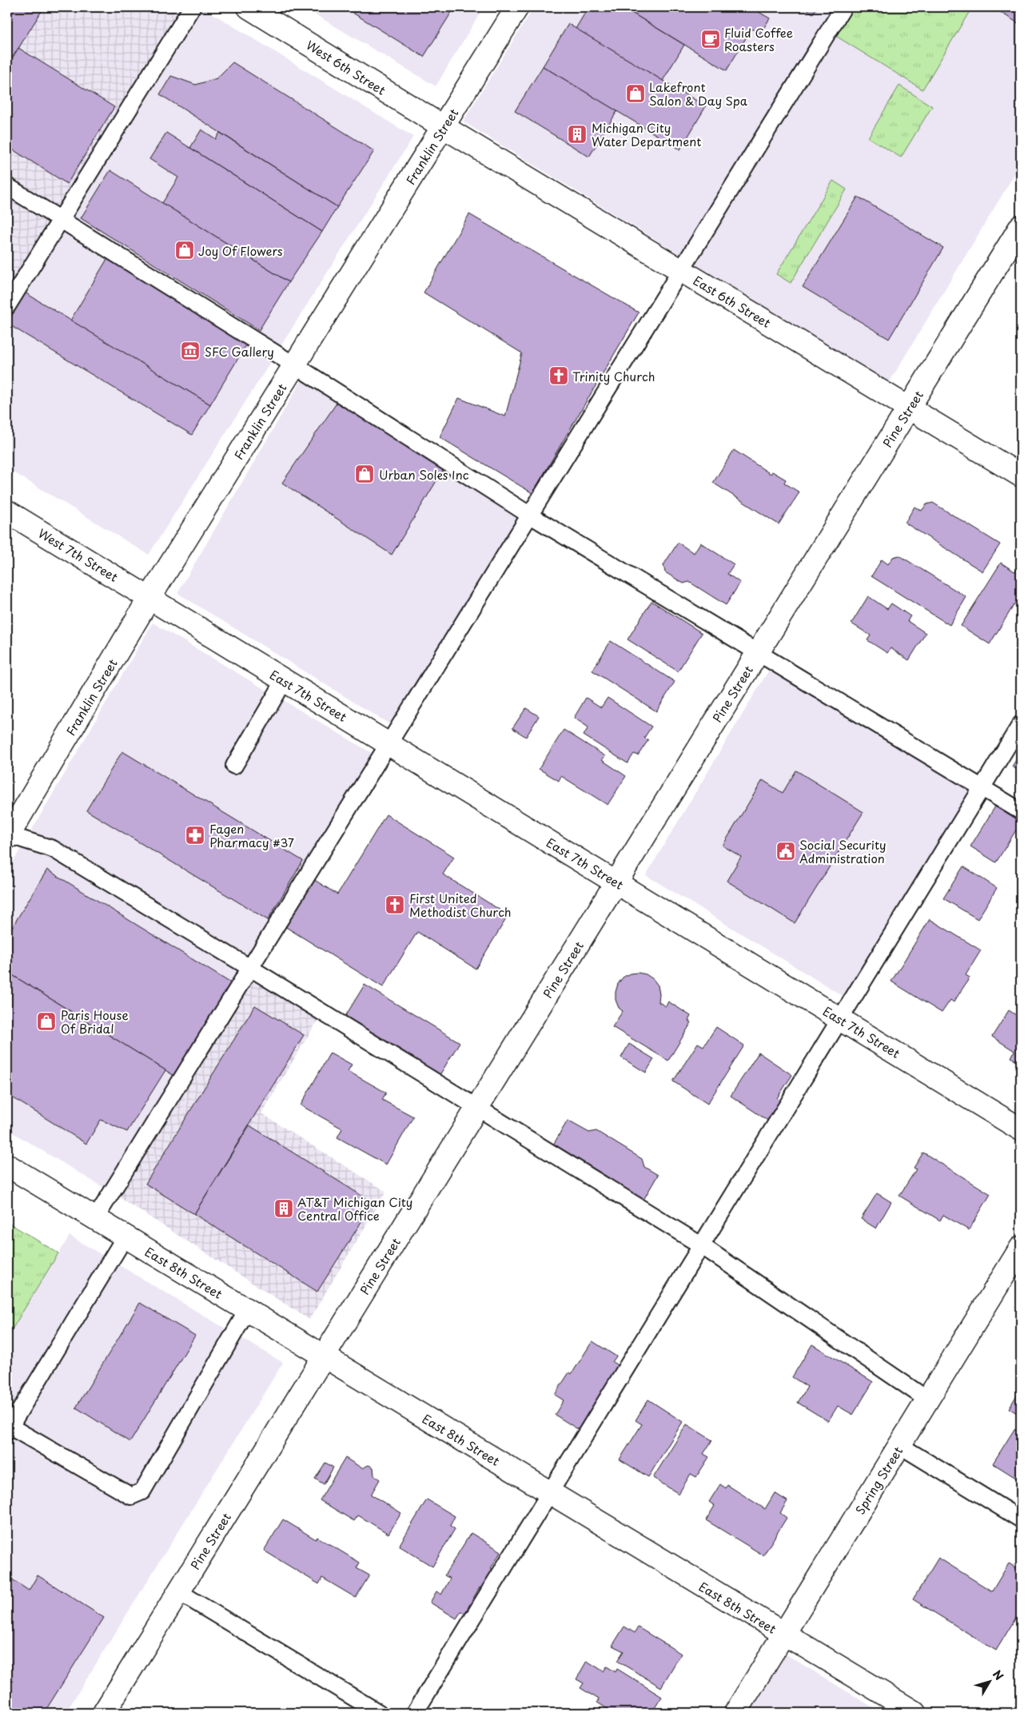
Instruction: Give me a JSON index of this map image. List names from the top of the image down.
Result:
{
  "streets": {
    "street": [
      "West 6th Street",
      "Franklin Street",
      "East 6th Street",
      "Pine Street",
      "West 7th Street",
      "East 7th Street",
      "East 8th Street",
      "Spring Street"
    ]
  },
  "crossings": [
    ["West 6th Street", "Franklin Street"],
    ["West 6th Street", "East 6th Street"],
    ["Franklin Street", "East 6th Street"],
    ["Franklin Street", "West 7th Street"],
    ["Franklin Street", "East 7th Street"],
    ["East 6th Street", "Pine Street"],
    ["Pine Street", "East 7th Street"],
    ["Pine Street", "East 8th Street"],
    ["West 7th Street", "East 7th Street"],
    ["East 8th Street", "Spring Street"]
  ],
  "places": {
    "cafe": ["Fluid Coffee Roasters"],
    "shop": [
      "Lakefront Salon & Day Spa",
      "Joy Of Flowers",
      "Urban Soles Inc",
      "Paris House Of Bridal"
    ],
    "building": ["Michigan City Water Department", "AT&T Michigan City Central Office"],
    "museum": ["SFC Gallery"],
    "church": ["Trinity Church", "First United Methodist Church"],
    "pharmacy": ["Fagen Pharmacy #37"],
    "public building": ["Social Security Administration"]
  },
  "north": "top right"
}
